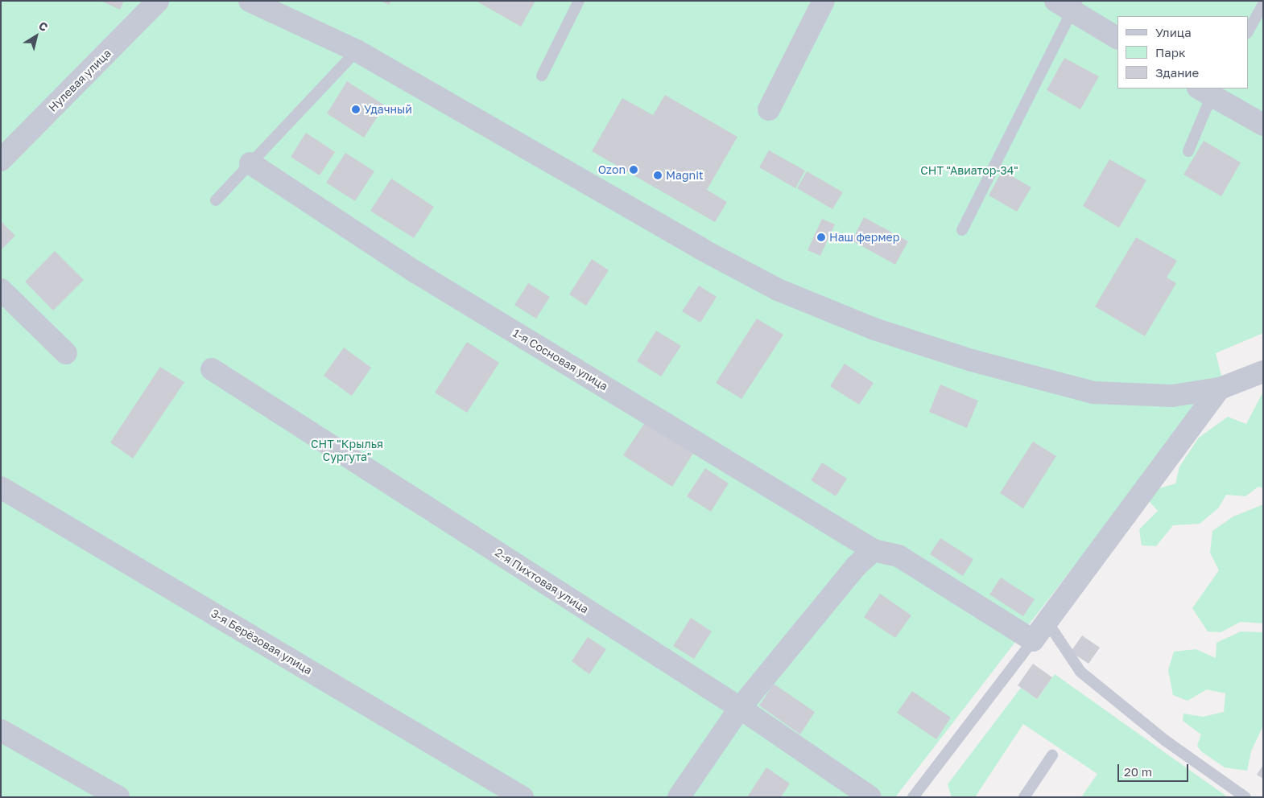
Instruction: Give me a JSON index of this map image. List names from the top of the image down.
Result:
{
  "streets": {
    "street": [
      "Нулевая улица",
      "1-я Сосновая улица",
      "2-я Пихтовая улица",
      "3-я Берёзовая улица"
    ]
  },
  "parks": ["СНТ \"Авиатор-34\"", "CНТ \"Крылья Сургута\""],
  "places": [
    "Удачный",
    "Ozon",
    "Magnit",
    "Наш фермер"
  ],
  "legend": ["Улица", "Парк", "Здание"],
  "scale_bar": "20 m",
  "north": "top right"
}
